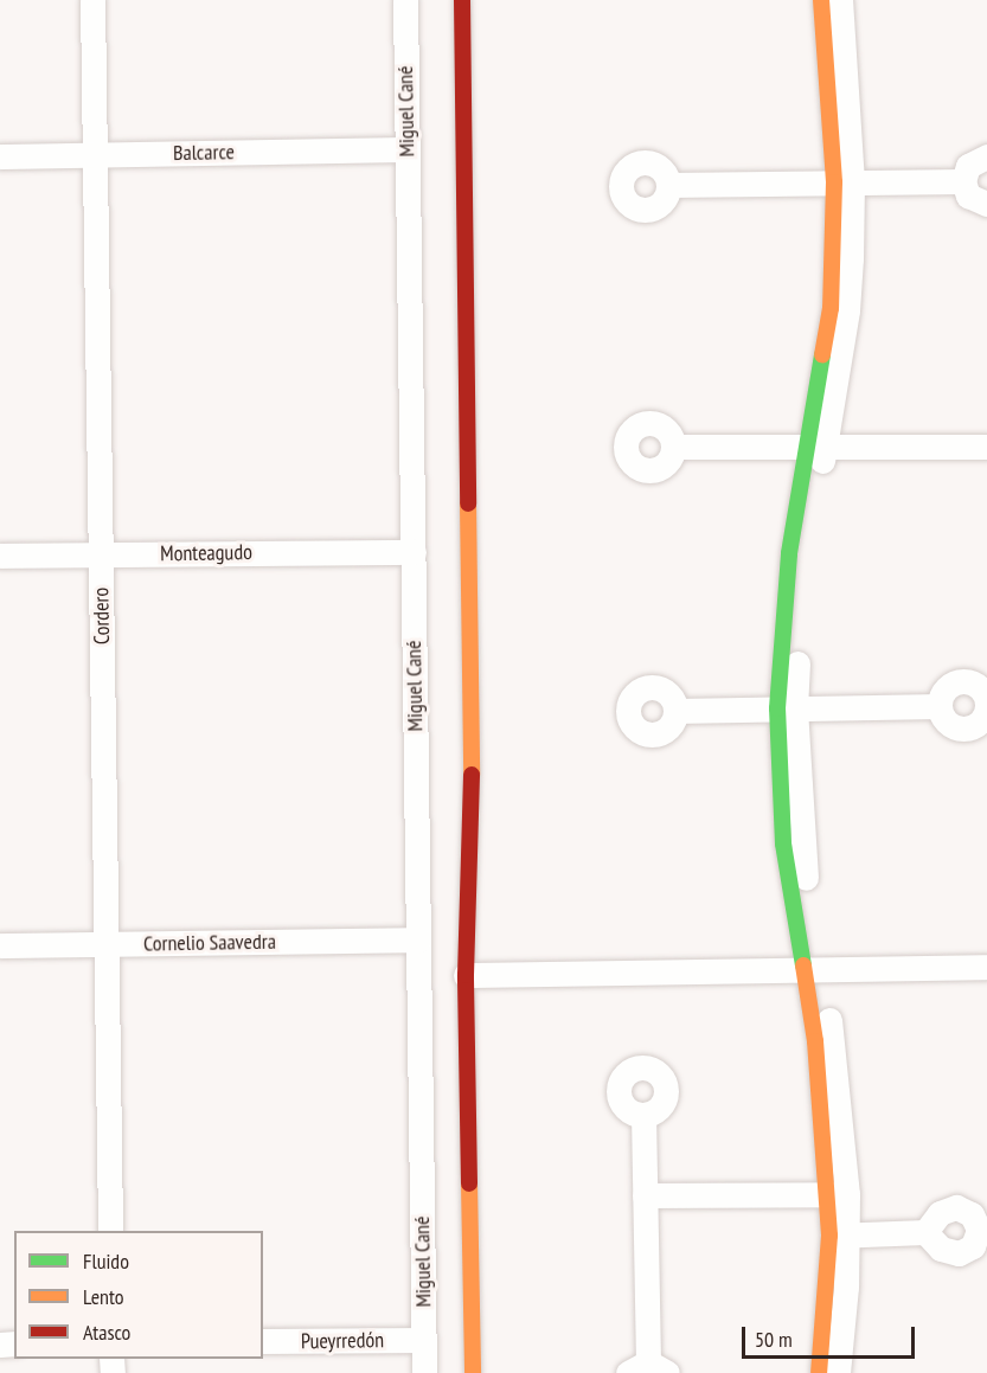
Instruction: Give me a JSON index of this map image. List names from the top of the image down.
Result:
{
  "streets": {
    "street": [
      "Miguel Cané",
      "Balcarce",
      "Monteagudo",
      "Cordero",
      "Cornelio Saavedra",
      "Pueyrredón"
    ]
  },
  "crossings": [
    ["Miguel Cané", "Balcarce"],
    ["Miguel Cané", "Monteagudo"],
    ["Miguel Cané", "Cornelio Saavedra"],
    ["Miguel Cané", "Pueyrredón"],
    ["Balcarce", "Cordero"],
    ["Monteagudo", "Cordero"],
    ["Cordero", "Cornelio Saavedra"]
  ],
  "legend": ["Fluido", "Lento", "Atasco"],
  "scale_bar": "50 m"
}
